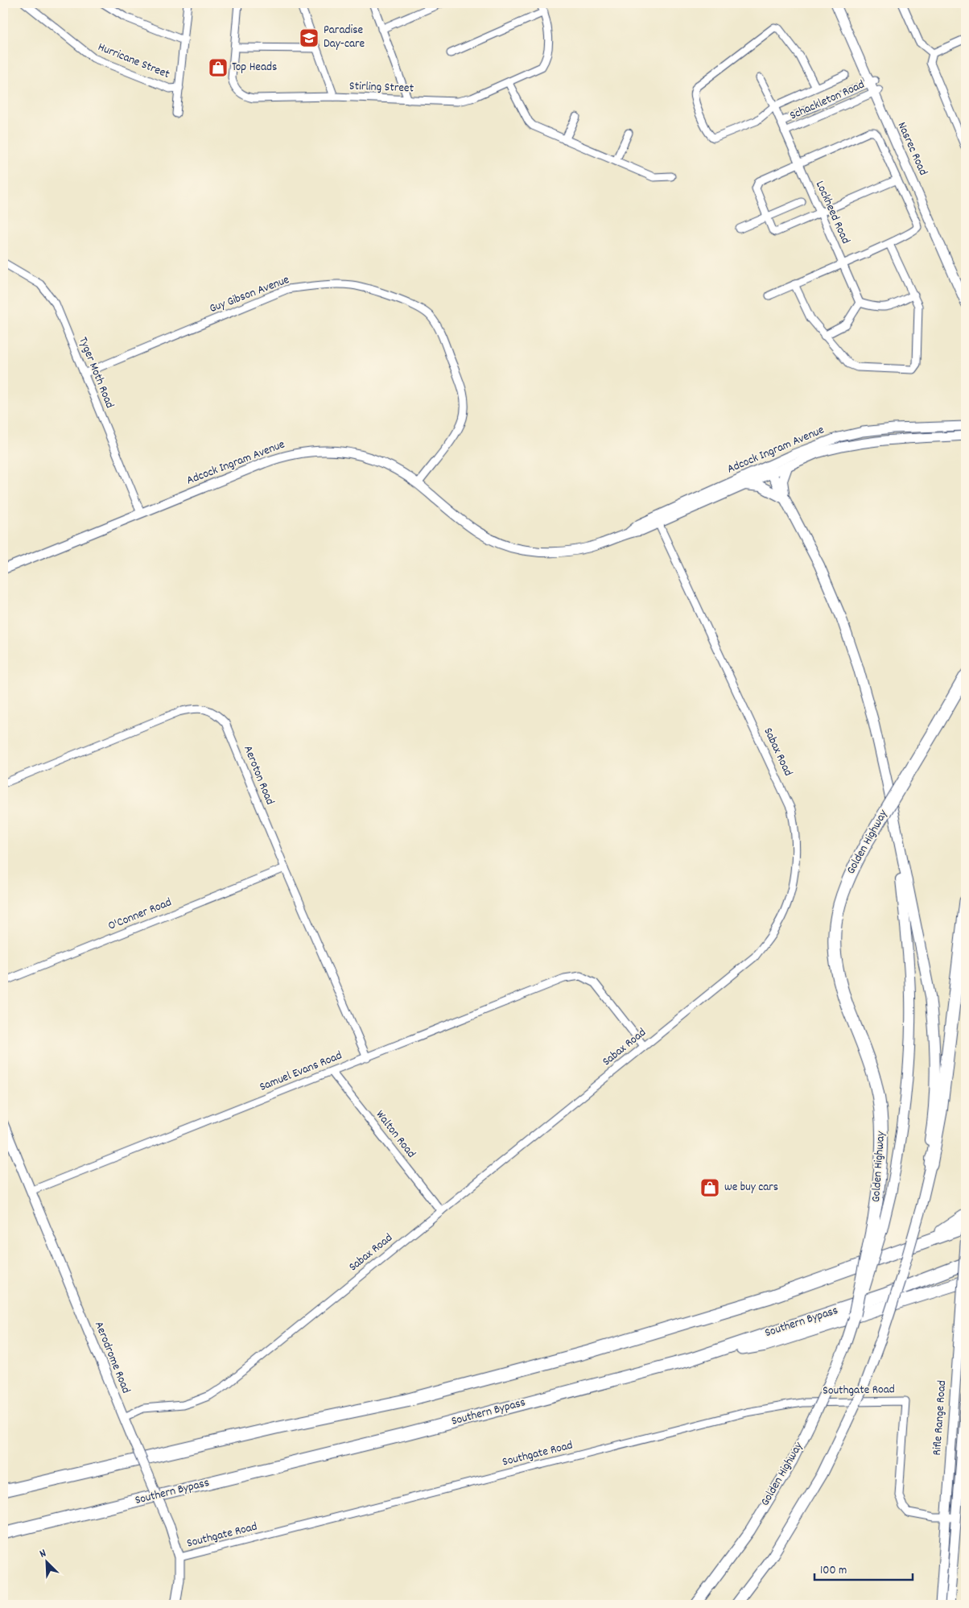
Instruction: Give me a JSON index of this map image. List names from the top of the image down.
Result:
{
  "streets": {
    "highway": ["Golden Highway", "Southern Bypass"],
    "street": [
      "Hurricane Street",
      "Stirling Street",
      "Schackleton Road",
      "Nasrec Road",
      "Lockheed Road",
      "Guy Gibson Avenue",
      "Tyger Moth Road",
      "Adcock Ingram Avenue",
      "Sabax Road",
      "Aeroton Road",
      "O'Conner Road",
      "Samuel Evans Road",
      "Walton Road",
      "Aerodrome Road",
      "Southgate Road",
      "Rifle Range Road"
    ]
  },
  "crossings": [
    ["Schackleton Road", "Nasrec Road"],
    ["Schackleton Road", "Lockheed Road"],
    ["Guy Gibson Avenue", "Tyger Moth Road"],
    ["Guy Gibson Avenue", "Adcock Ingram Avenue"],
    ["Tyger Moth Road", "Adcock Ingram Avenue"],
    ["Adcock Ingram Avenue", "Sabax Road"],
    ["Sabax Road", "Samuel Evans Road"],
    ["Sabax Road", "Walton Road"],
    ["Sabax Road", "Aerodrome Road"],
    ["Aeroton Road", "O'Conner Road"],
    ["Aeroton Road", "Samuel Evans Road"],
    ["Samuel Evans Road", "Walton Road"],
    ["Samuel Evans Road", "Aerodrome Road"],
    ["Aerodrome Road", "Southgate Road"],
    ["Southgate Road", "Rifle Range Road"]
  ],
  "places": {
    "school or university": ["Paradise Day-care"],
    "shop": ["Top Heads", "we buy cars"]
  },
  "scale_bar": "100 m",
  "north": "top left"
}
